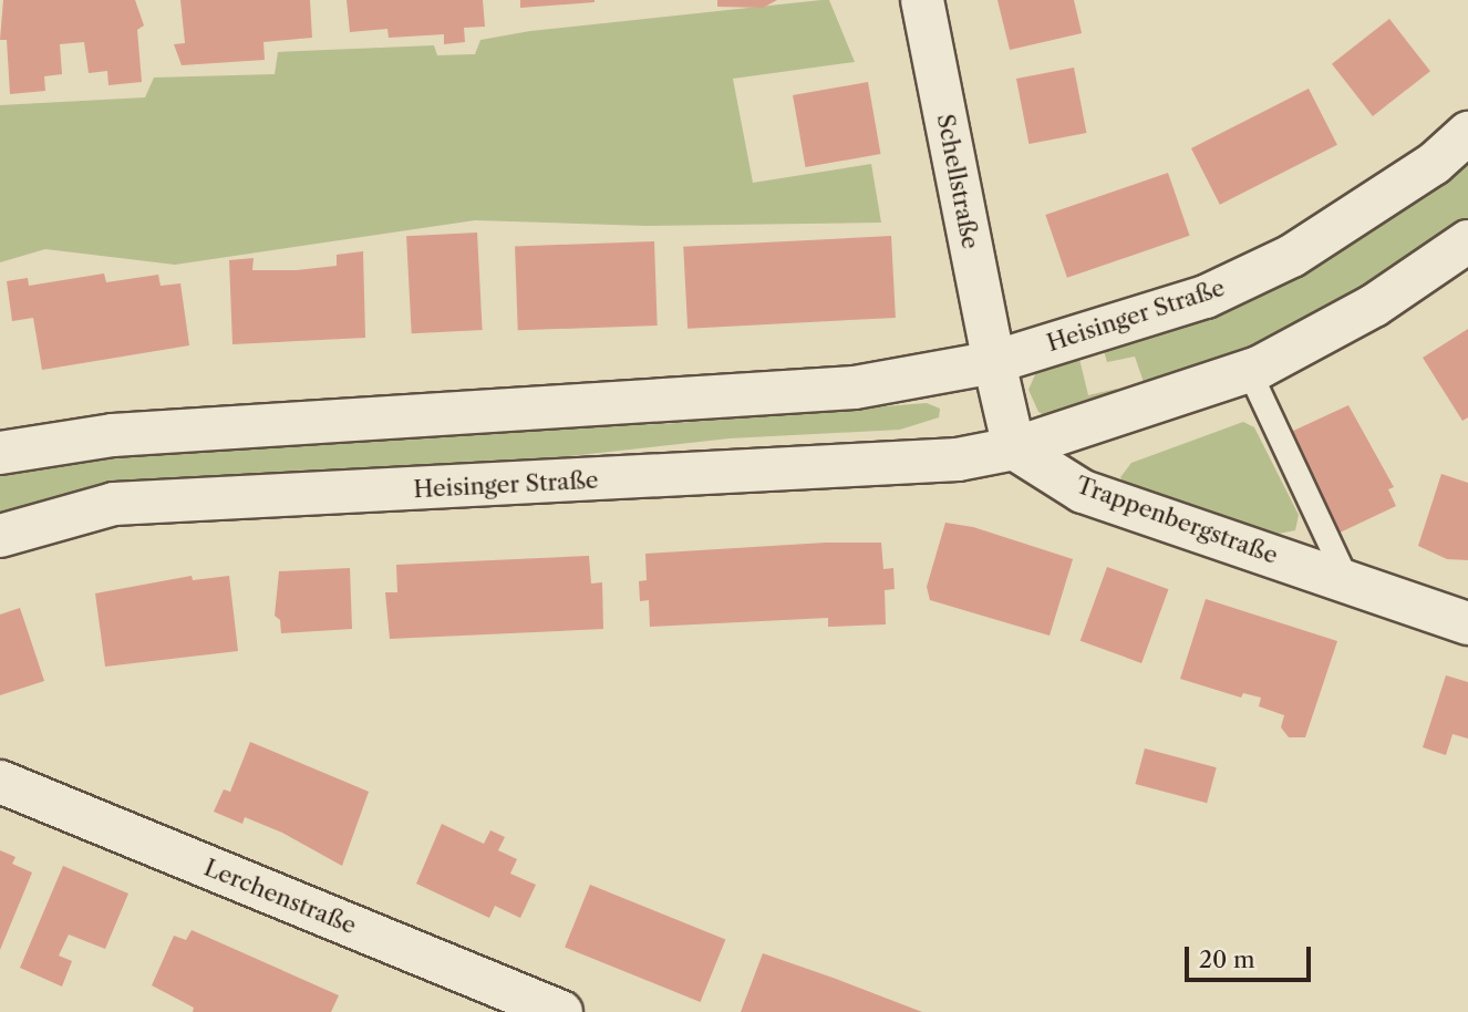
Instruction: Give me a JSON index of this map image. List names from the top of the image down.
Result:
{
  "streets": {
    "main road": [
      "Schellstraße",
      "Heisinger Straße",
      "Trappenbergstraße",
      "Lerchenstraße"
    ]
  },
  "crossings": [
    ["Schellstraße", "Heisinger Straße"],
    ["Heisinger Straße", "Trappenbergstraße"]
  ],
  "scale_bar": "20 m"
}
